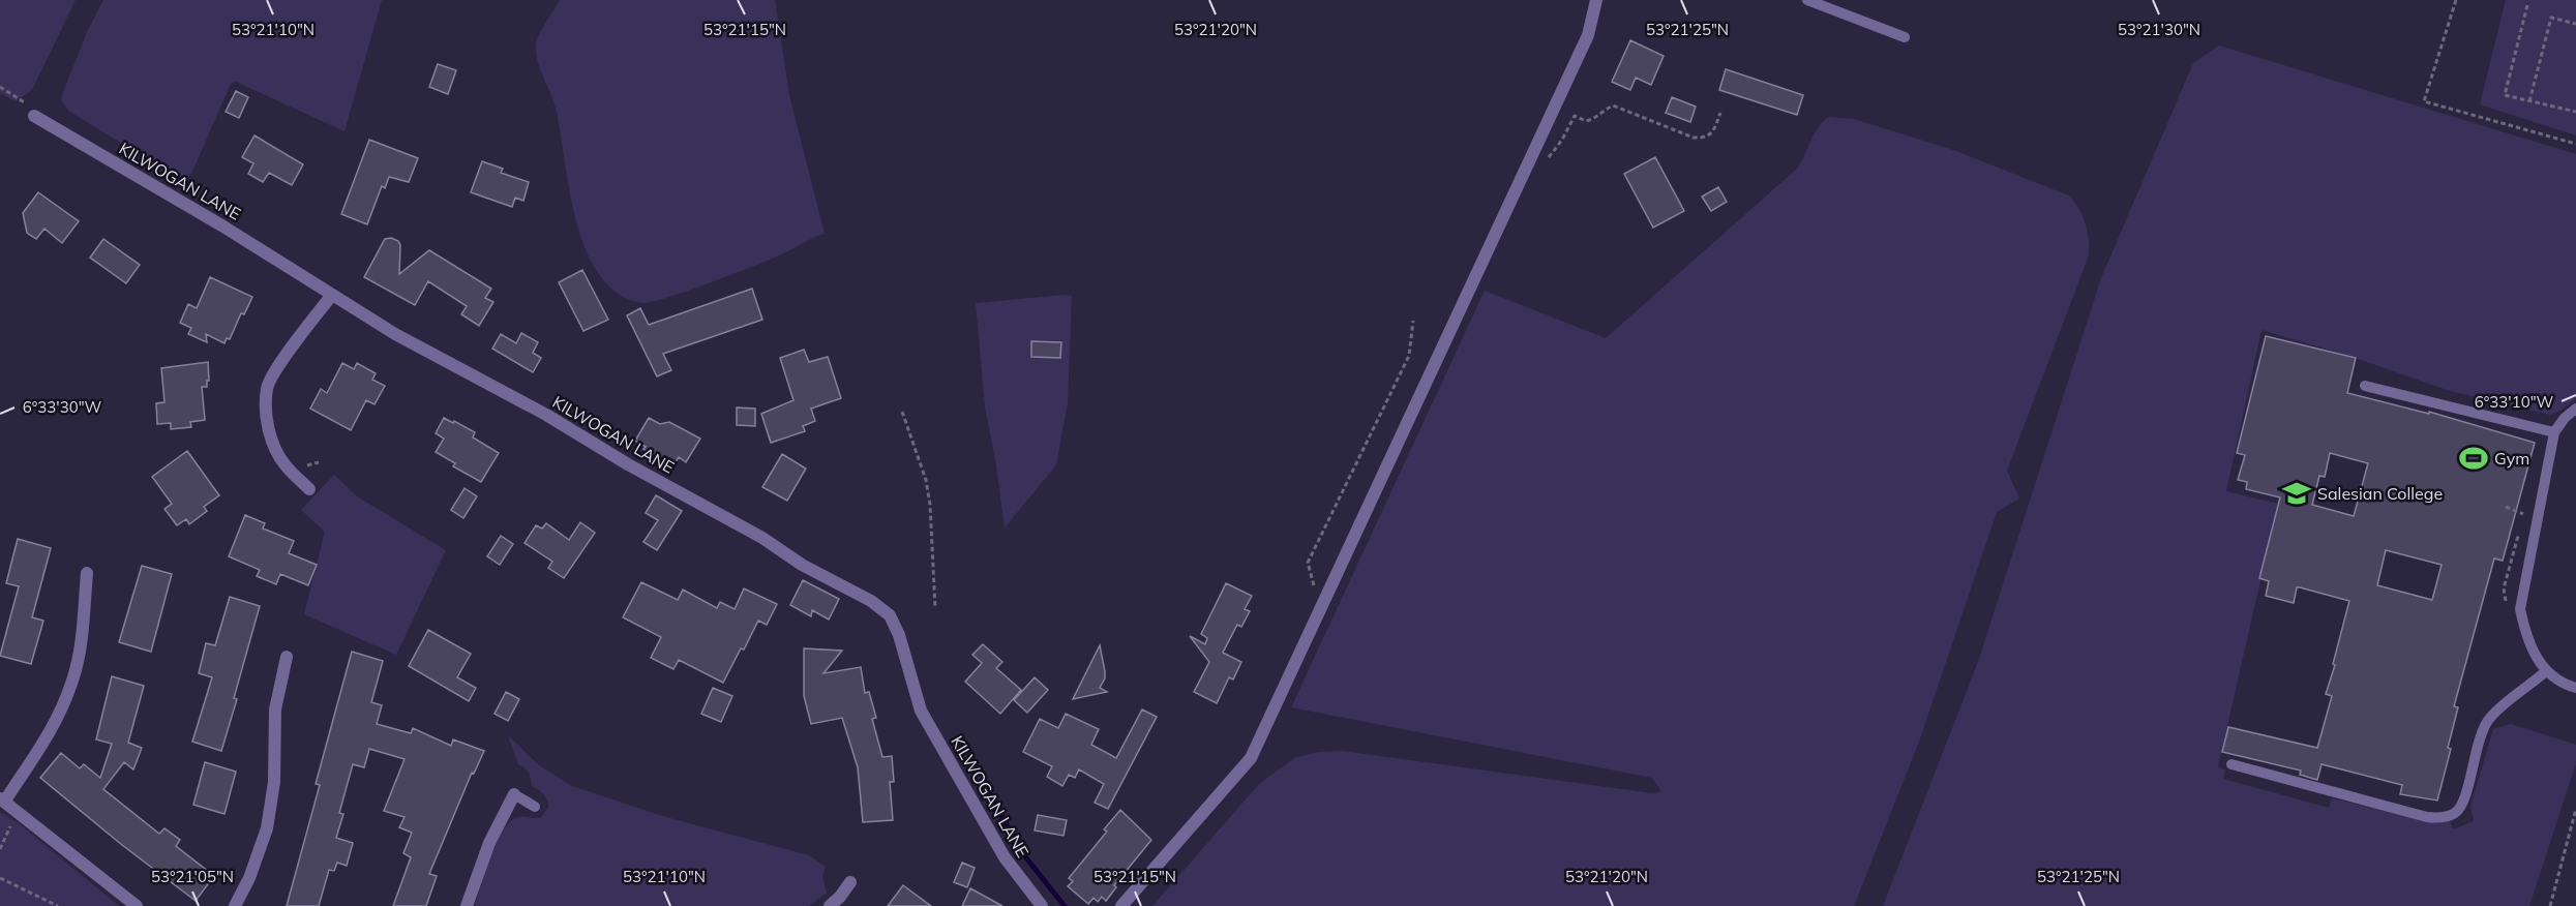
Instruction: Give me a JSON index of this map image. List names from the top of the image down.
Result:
{
  "streets": {
    "street": ["KILWOGAN LANE"]
  },
  "places": {
    "sports": ["Gym"],
    "school or university": ["Salesian College"]
  },
  "coordinates": [
    "53°21'10\"N",
    "53°21'15\"N",
    "53°21'20\"N",
    "53°21'25\"N",
    "53°21'30\"N",
    "6°33'10\"W",
    "6°33'30\"W",
    "53°21'05\"N"
  ]
}
